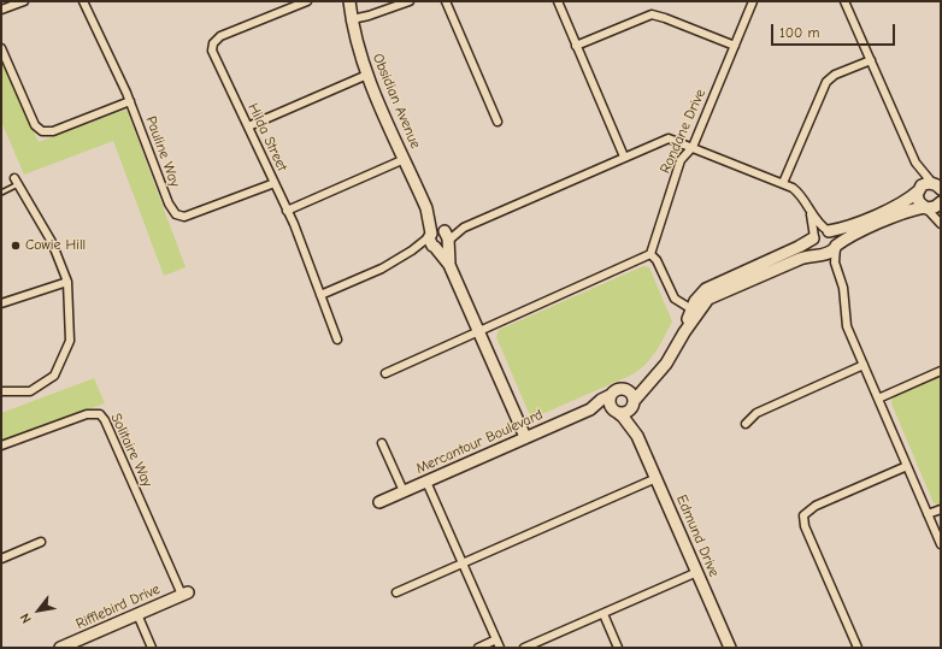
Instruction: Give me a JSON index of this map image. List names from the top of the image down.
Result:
{
  "streets": {
    "street": [
      "Obsidian Avenue",
      "Rondane Drive",
      "Hilda Street",
      "Pauline Way",
      "Mercantour Boulevard",
      "Solitaire Way",
      "Edmund Drive",
      "Rifflebird Drive"
    ]
  },
  "crossings": [
    ["Obsidian Avenue", "Mercantour Boulevard"],
    ["Hilda Street", "Pauline Way"],
    ["Solitaire Way", "Rifflebird Drive"]
  ],
  "places": ["Cowie Hill"],
  "scale_bar": "100 m",
  "north": "bottom left"
}
